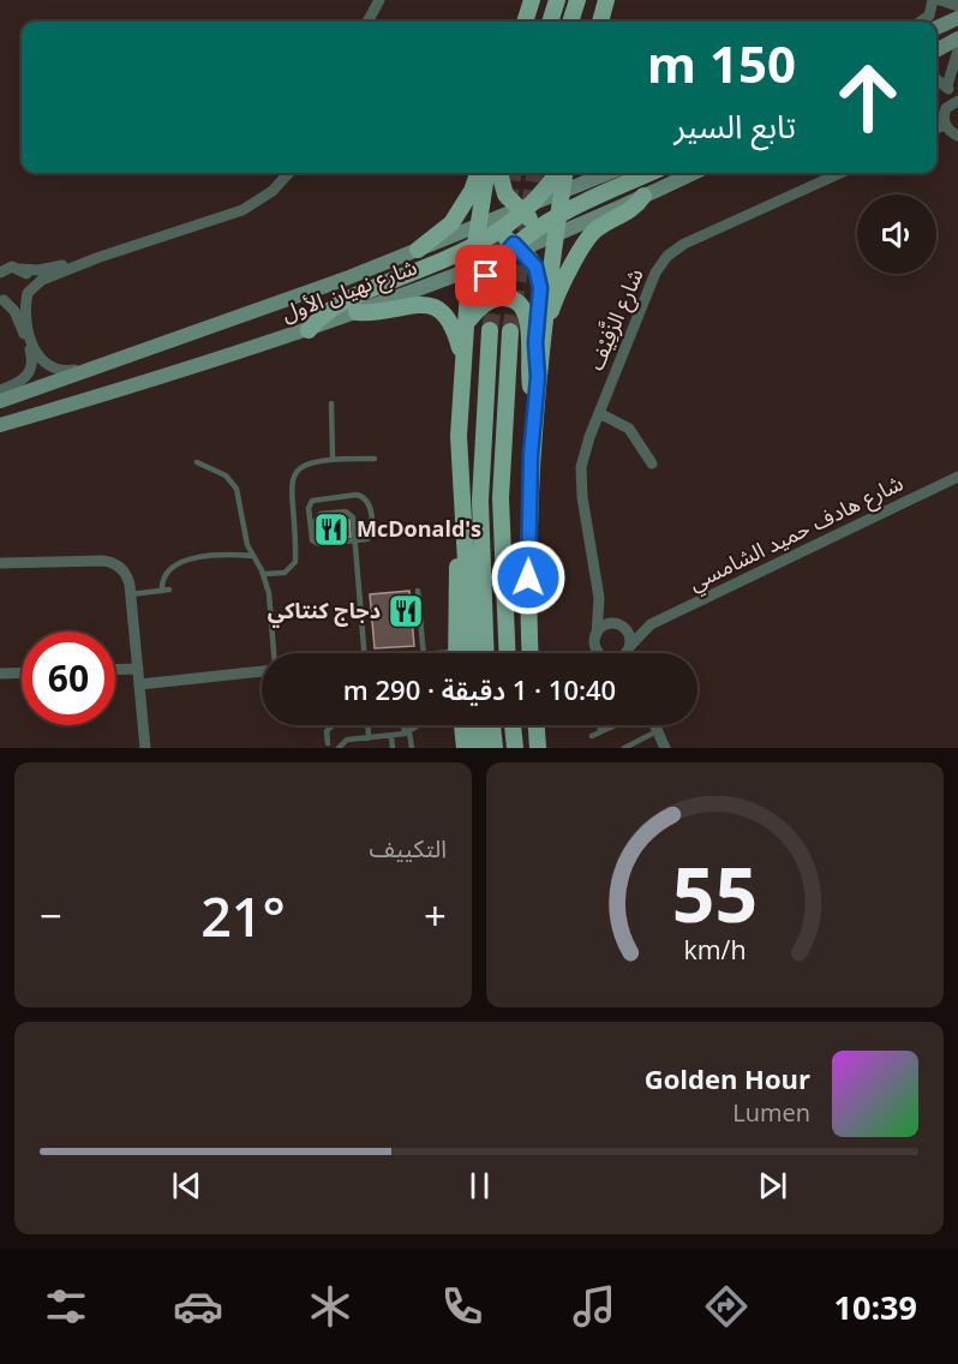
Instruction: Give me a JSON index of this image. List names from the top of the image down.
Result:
{
  "streets": {
    "main road": ["شارع نهيان الأول"],
    "street": ["شارع الزَّفِيْف", "شارع هادف حميد الشامسي"]
  },
  "crossings": [
    ["شارع الزَّفِيْف", "شارع هادف حميد الشامسي"]
  ],
  "places": {
    "restaurant": ["McDonald's", "دجاج كنتاكي"]
  },
  "page": {
    "turn": ["150 m", "تابع السير"],
    "limit": "60",
    "trip": "10:40 · 1 دقيقة · 290 m",
    "tile": "التكييف",
    "heat": ["−", "21°", "+"],
    "song": ["Golden Hour", "Lumen"],
    "tabs": "10:39",
    "gauge": ["55", "km/h"]
  }
}
